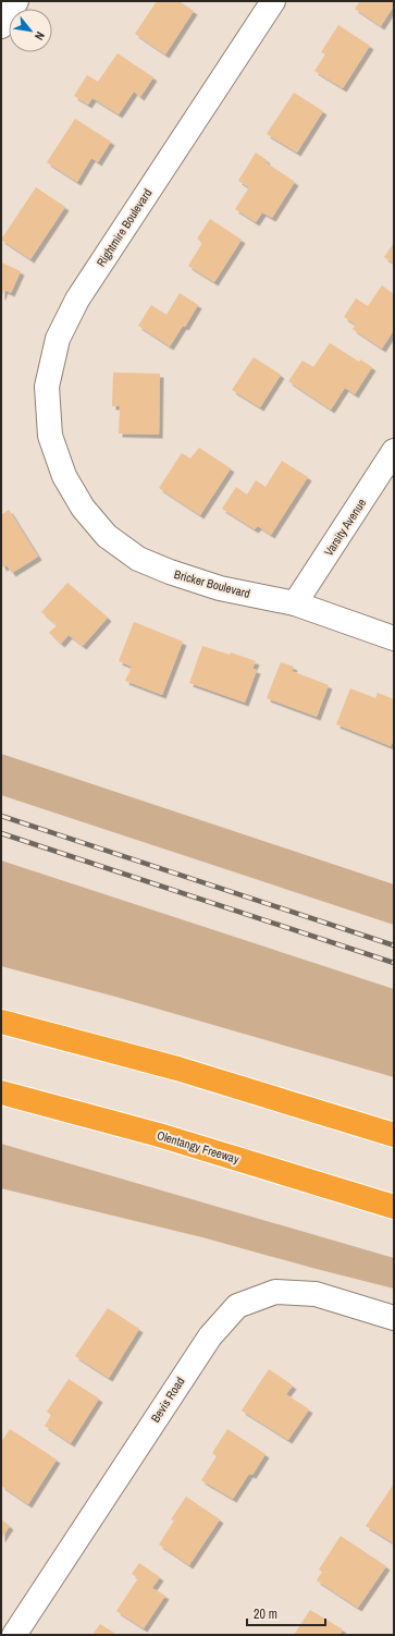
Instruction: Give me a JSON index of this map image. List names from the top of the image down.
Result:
{
  "streets": {
    "highway": ["Olentangy Freeway"],
    "street": [
      "Rightmire Boulevard",
      "Varsity Avenue",
      "Bricker Boulevard",
      "Bevis Road"
    ]
  },
  "crossings": [
    ["Rightmire Boulevard", "Bricker Boulevard"],
    ["Varsity Avenue", "Bricker Boulevard"]
  ],
  "scale_bar": "20 m",
  "north": "bottom right"
}
